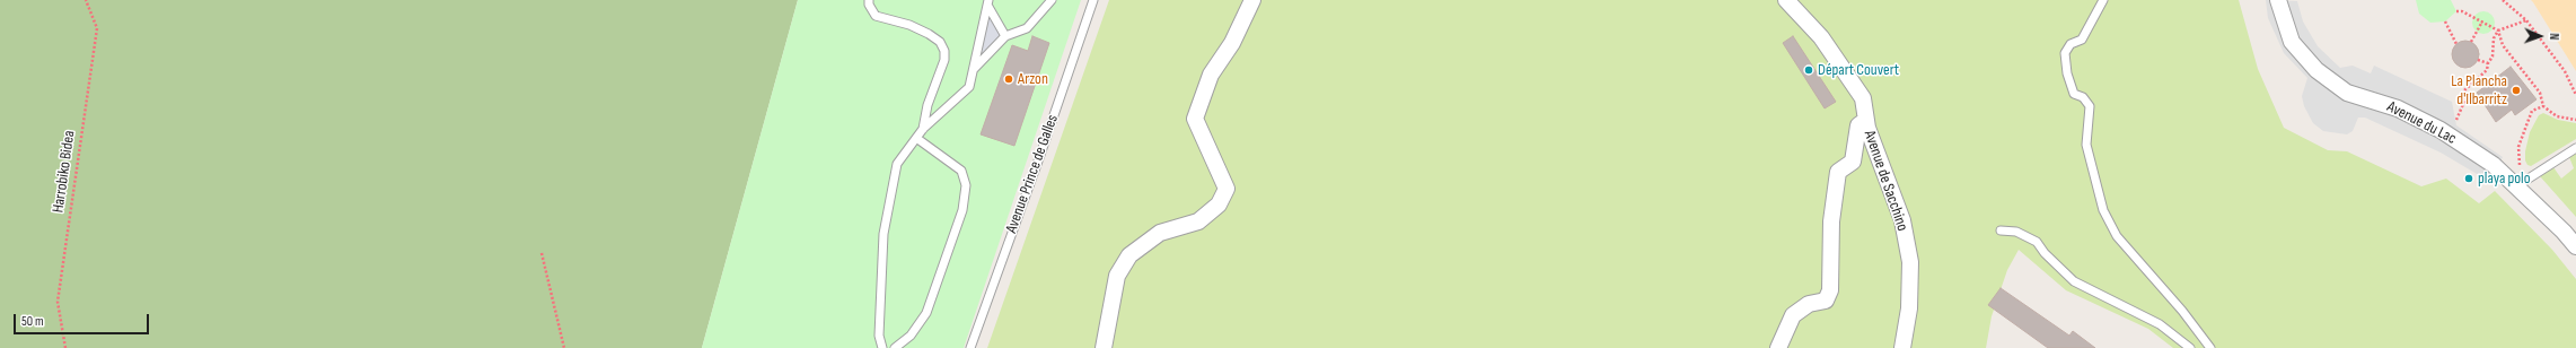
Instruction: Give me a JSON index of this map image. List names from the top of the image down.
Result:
{
  "streets": {
    "street": ["Avenue du Lac", "Avenue de Sacchino"],
    "lane": ["Avenue Prince de Galles"],
    "path": ["Harrobiko Bidea"]
  },
  "places": [
    "Départ Couvert",
    "Arzon",
    "La Plancha d'Ilbarritz",
    "playa polo"
  ],
  "scale_bar": "50 m",
  "north": "right"
}
